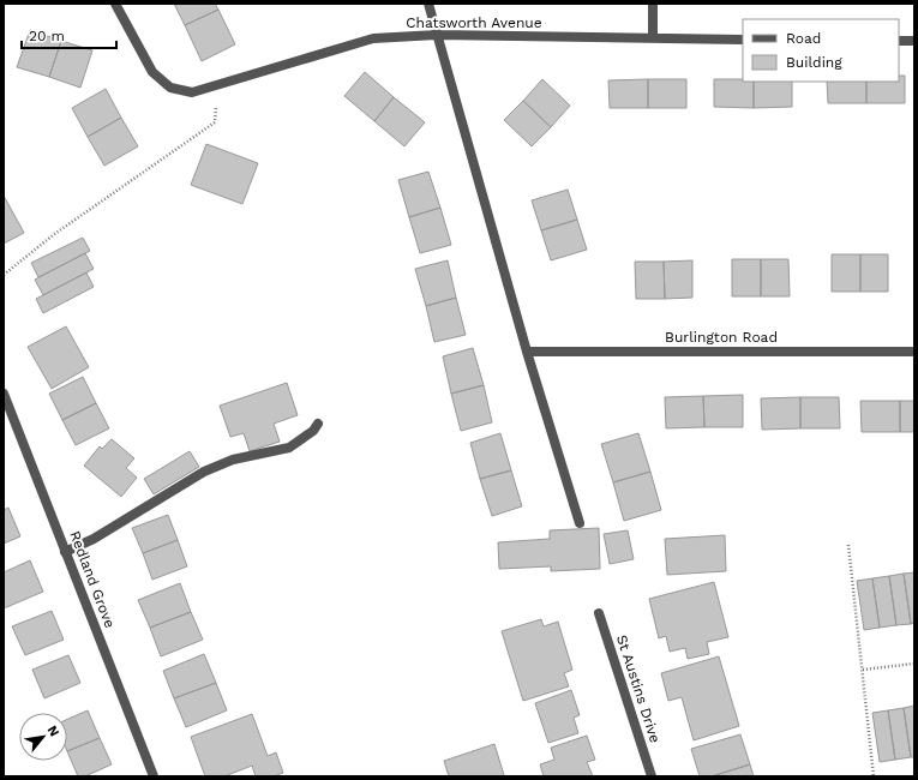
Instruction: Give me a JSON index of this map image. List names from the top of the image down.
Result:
{
  "streets": {
    "street": [
      "Chatsworth Avenue",
      "Burlington Road",
      "Redland Grove",
      "St Austins Drive"
    ]
  },
  "legend": ["Road", "Building"],
  "scale_bar": "20 m",
  "north": "top right"
}
